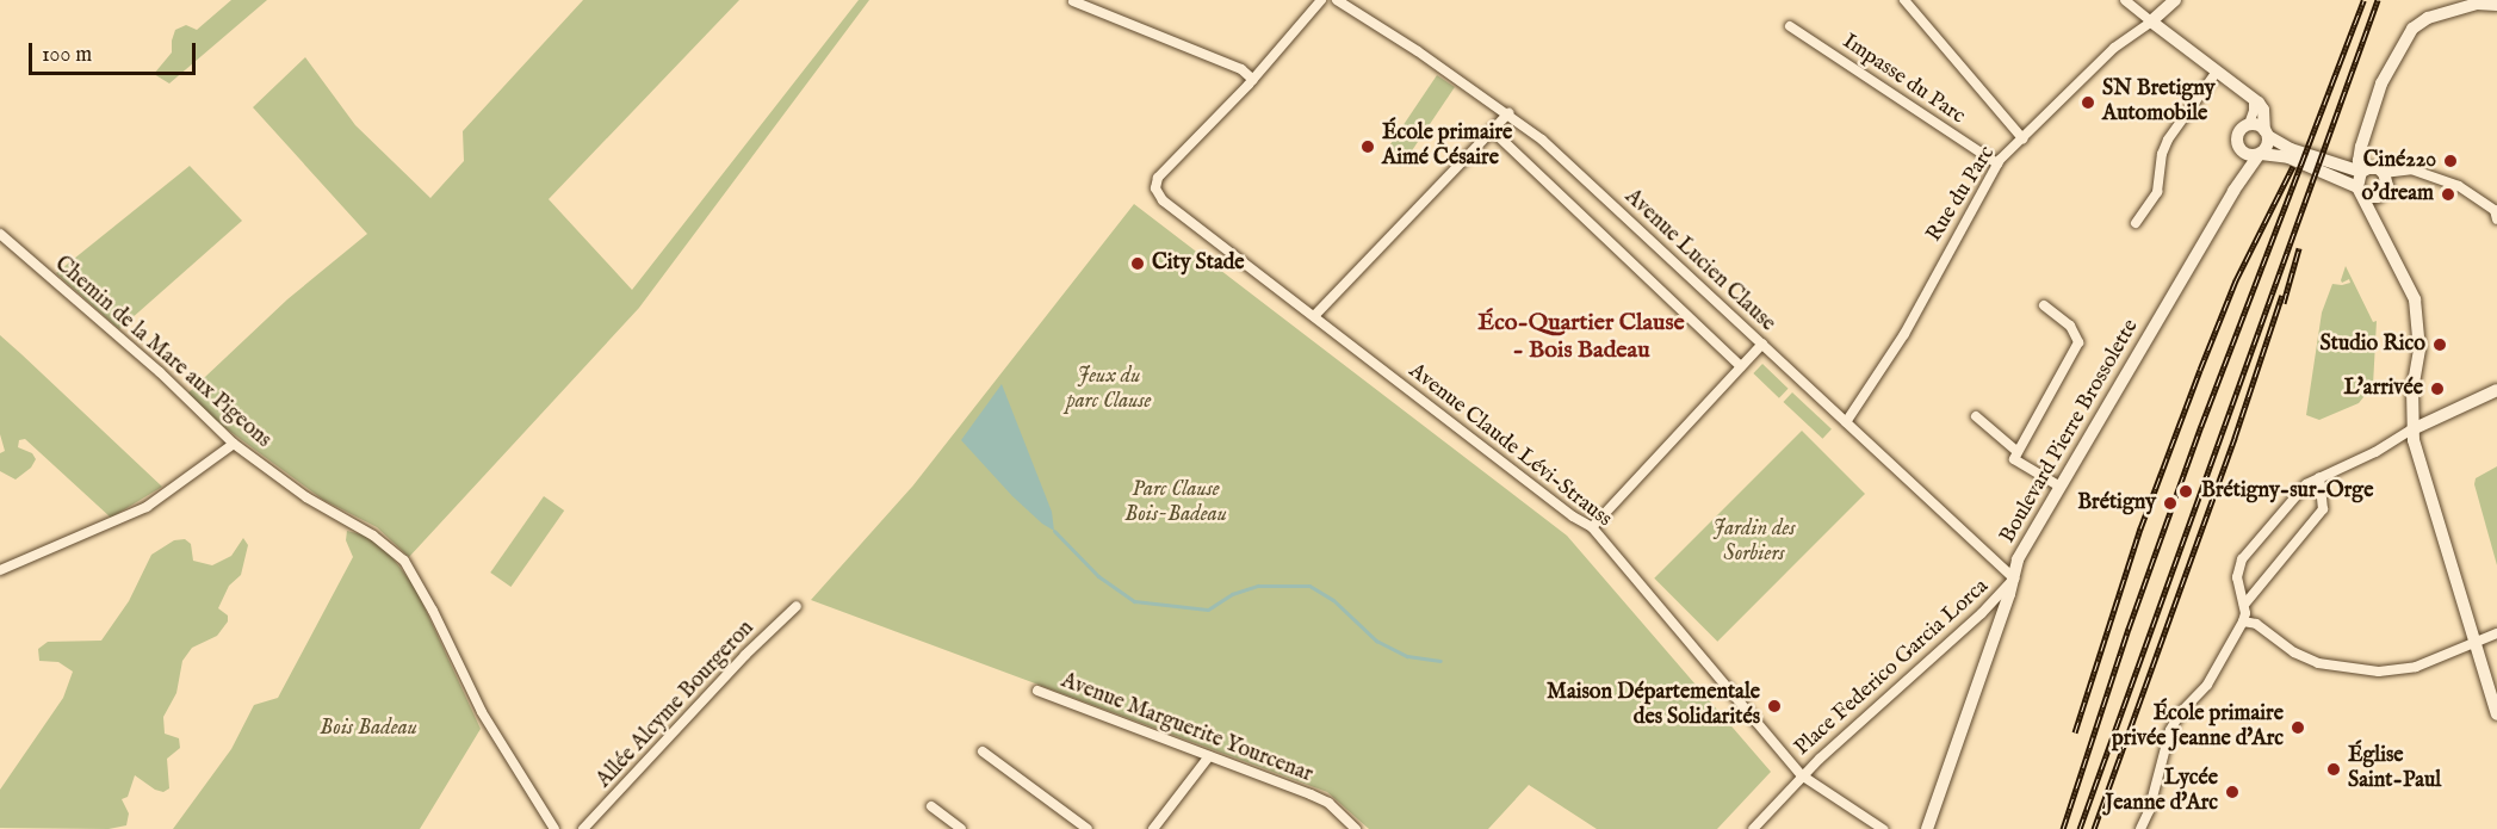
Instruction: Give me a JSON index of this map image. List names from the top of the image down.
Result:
{
  "streets": {
    "main road": ["Boulevard Pierre Brossolette"],
    "street": [
      "Impasse du Parc",
      "Rue du Parc",
      "Avenue Lucien Clause",
      "Chemin de la Mare aux Pigeons",
      "Avenue Claude Lévi-Strauss",
      "Place Federico Garcia Lorca",
      "Allée Alcyme Bourgeron",
      "Avenue Marguerite Yourcenar"
    ]
  },
  "crossings": [
    ["Impasse du Parc", "Rue du Parc"],
    ["Rue du Parc", "Avenue Lucien Clause"],
    ["Avenue Lucien Clause", "Boulevard Pierre Brossolette"],
    ["Avenue Lucien Clause", "Place Federico Garcia Lorca"],
    ["Boulevard Pierre Brossolette", "Place Federico Garcia Lorca"],
    ["Avenue Claude Lévi-Strauss", "Place Federico Garcia Lorca"]
  ],
  "districts": ["Éco-Quartier Clause - Bois Badeau"],
  "parks": [
    "Jeux du parc Clause",
    "Parc Clause Bois-Badeau",
    "Jardin des Sorbiers",
    "Bois Badeau"
  ],
  "places": [
    "SN Bretigny Automobile",
    "École primaire Aimé Césaire",
    "Ciné220",
    "o'dream",
    "City Stade",
    "Studio Rico",
    "L'arrivée",
    "Brétigny-sur-Orge",
    "Brétigny",
    "Maison Départementale des Solidarités",
    "École primaire privée Jeanne d'Arc",
    "Église Saint-Paul",
    "Lycée Jeanne d'Arc"
  ],
  "scale_bar": "100 m"
}
